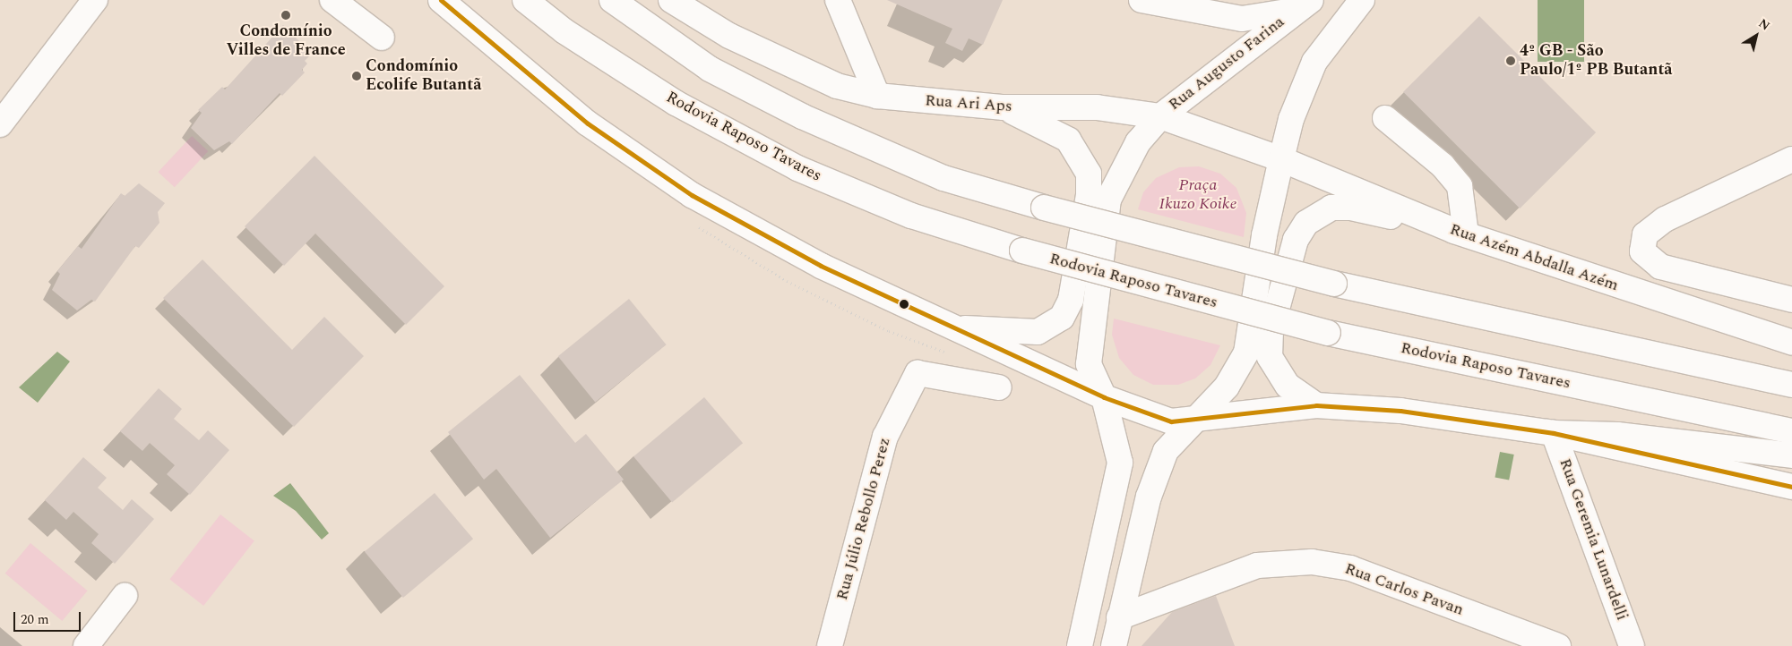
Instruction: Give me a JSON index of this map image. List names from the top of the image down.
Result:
{
  "streets": {
    "main road": [
      "Rua Augusto Farina",
      "Rua Ari Aps",
      "Rodovia Raposo Tavares",
      "Rua Azém Abdalla Azém",
      "Rua Júlio Rebollo Perez",
      "Rua Geremia Lunardelli",
      "Rua Carlos Pavan"
    ]
  },
  "crossings": [
    ["Rua Augusto Farina", "Rua Ari Aps"],
    ["Rua Ari Aps", "Rua Azém Abdalla Azém"]
  ],
  "parks": ["Praça Ikuzo Koike"],
  "places": ["Condomínio Villes de France", "4º GB - São Paulo/1º PB Butantã", "Condomínio Ecolife Butantã"],
  "scale_bar": "20 m",
  "north": "top right"
}
